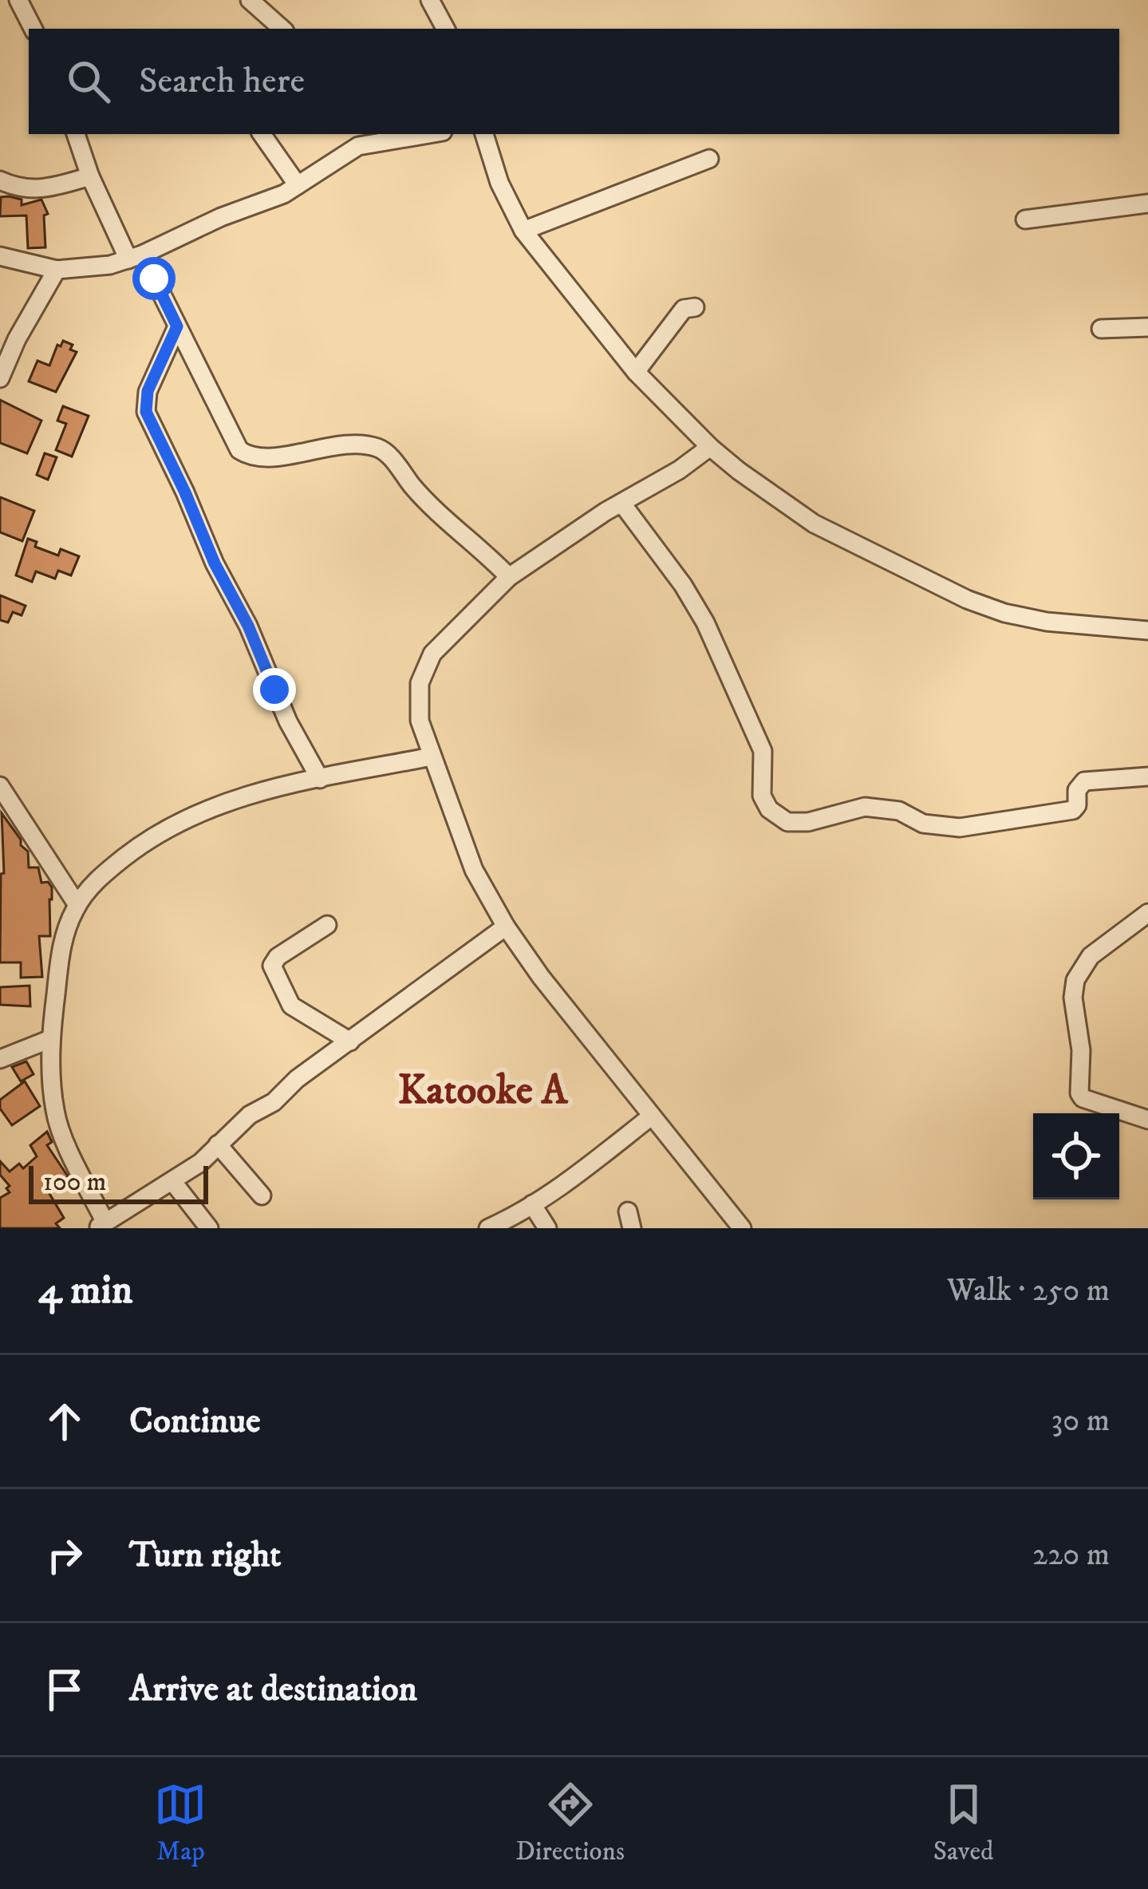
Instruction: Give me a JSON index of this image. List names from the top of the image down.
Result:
{
  "districts": ["Katooke A"],
  "scale_bar": "100 m",
  "page": {
    "search": "Search here",
    "scale": "100 m",
    "heading": ["4 min", "Walk · 250 m"],
    "list": [
      ["Continue", "30 m"],
      ["Turn right", "220 m"],
      "Arrive at destination"
    ],
    "nav": ["Map", "Directions", "Saved"]
  }
}
